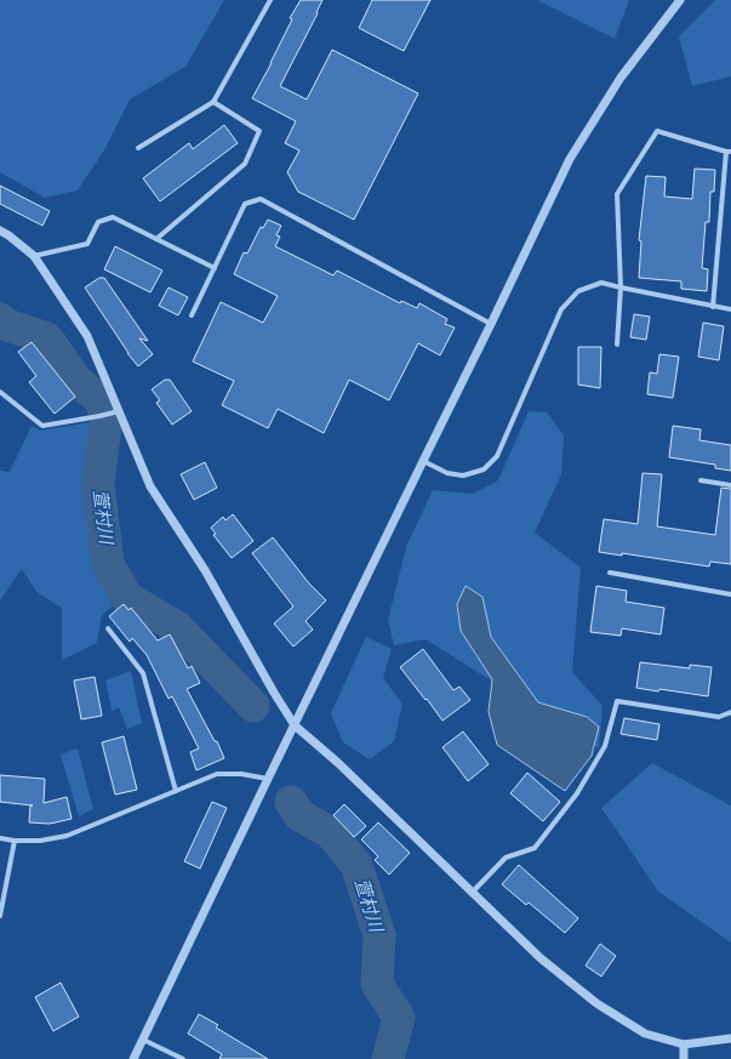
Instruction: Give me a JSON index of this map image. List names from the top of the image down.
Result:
{
  "water": ["萱村川"]
}
